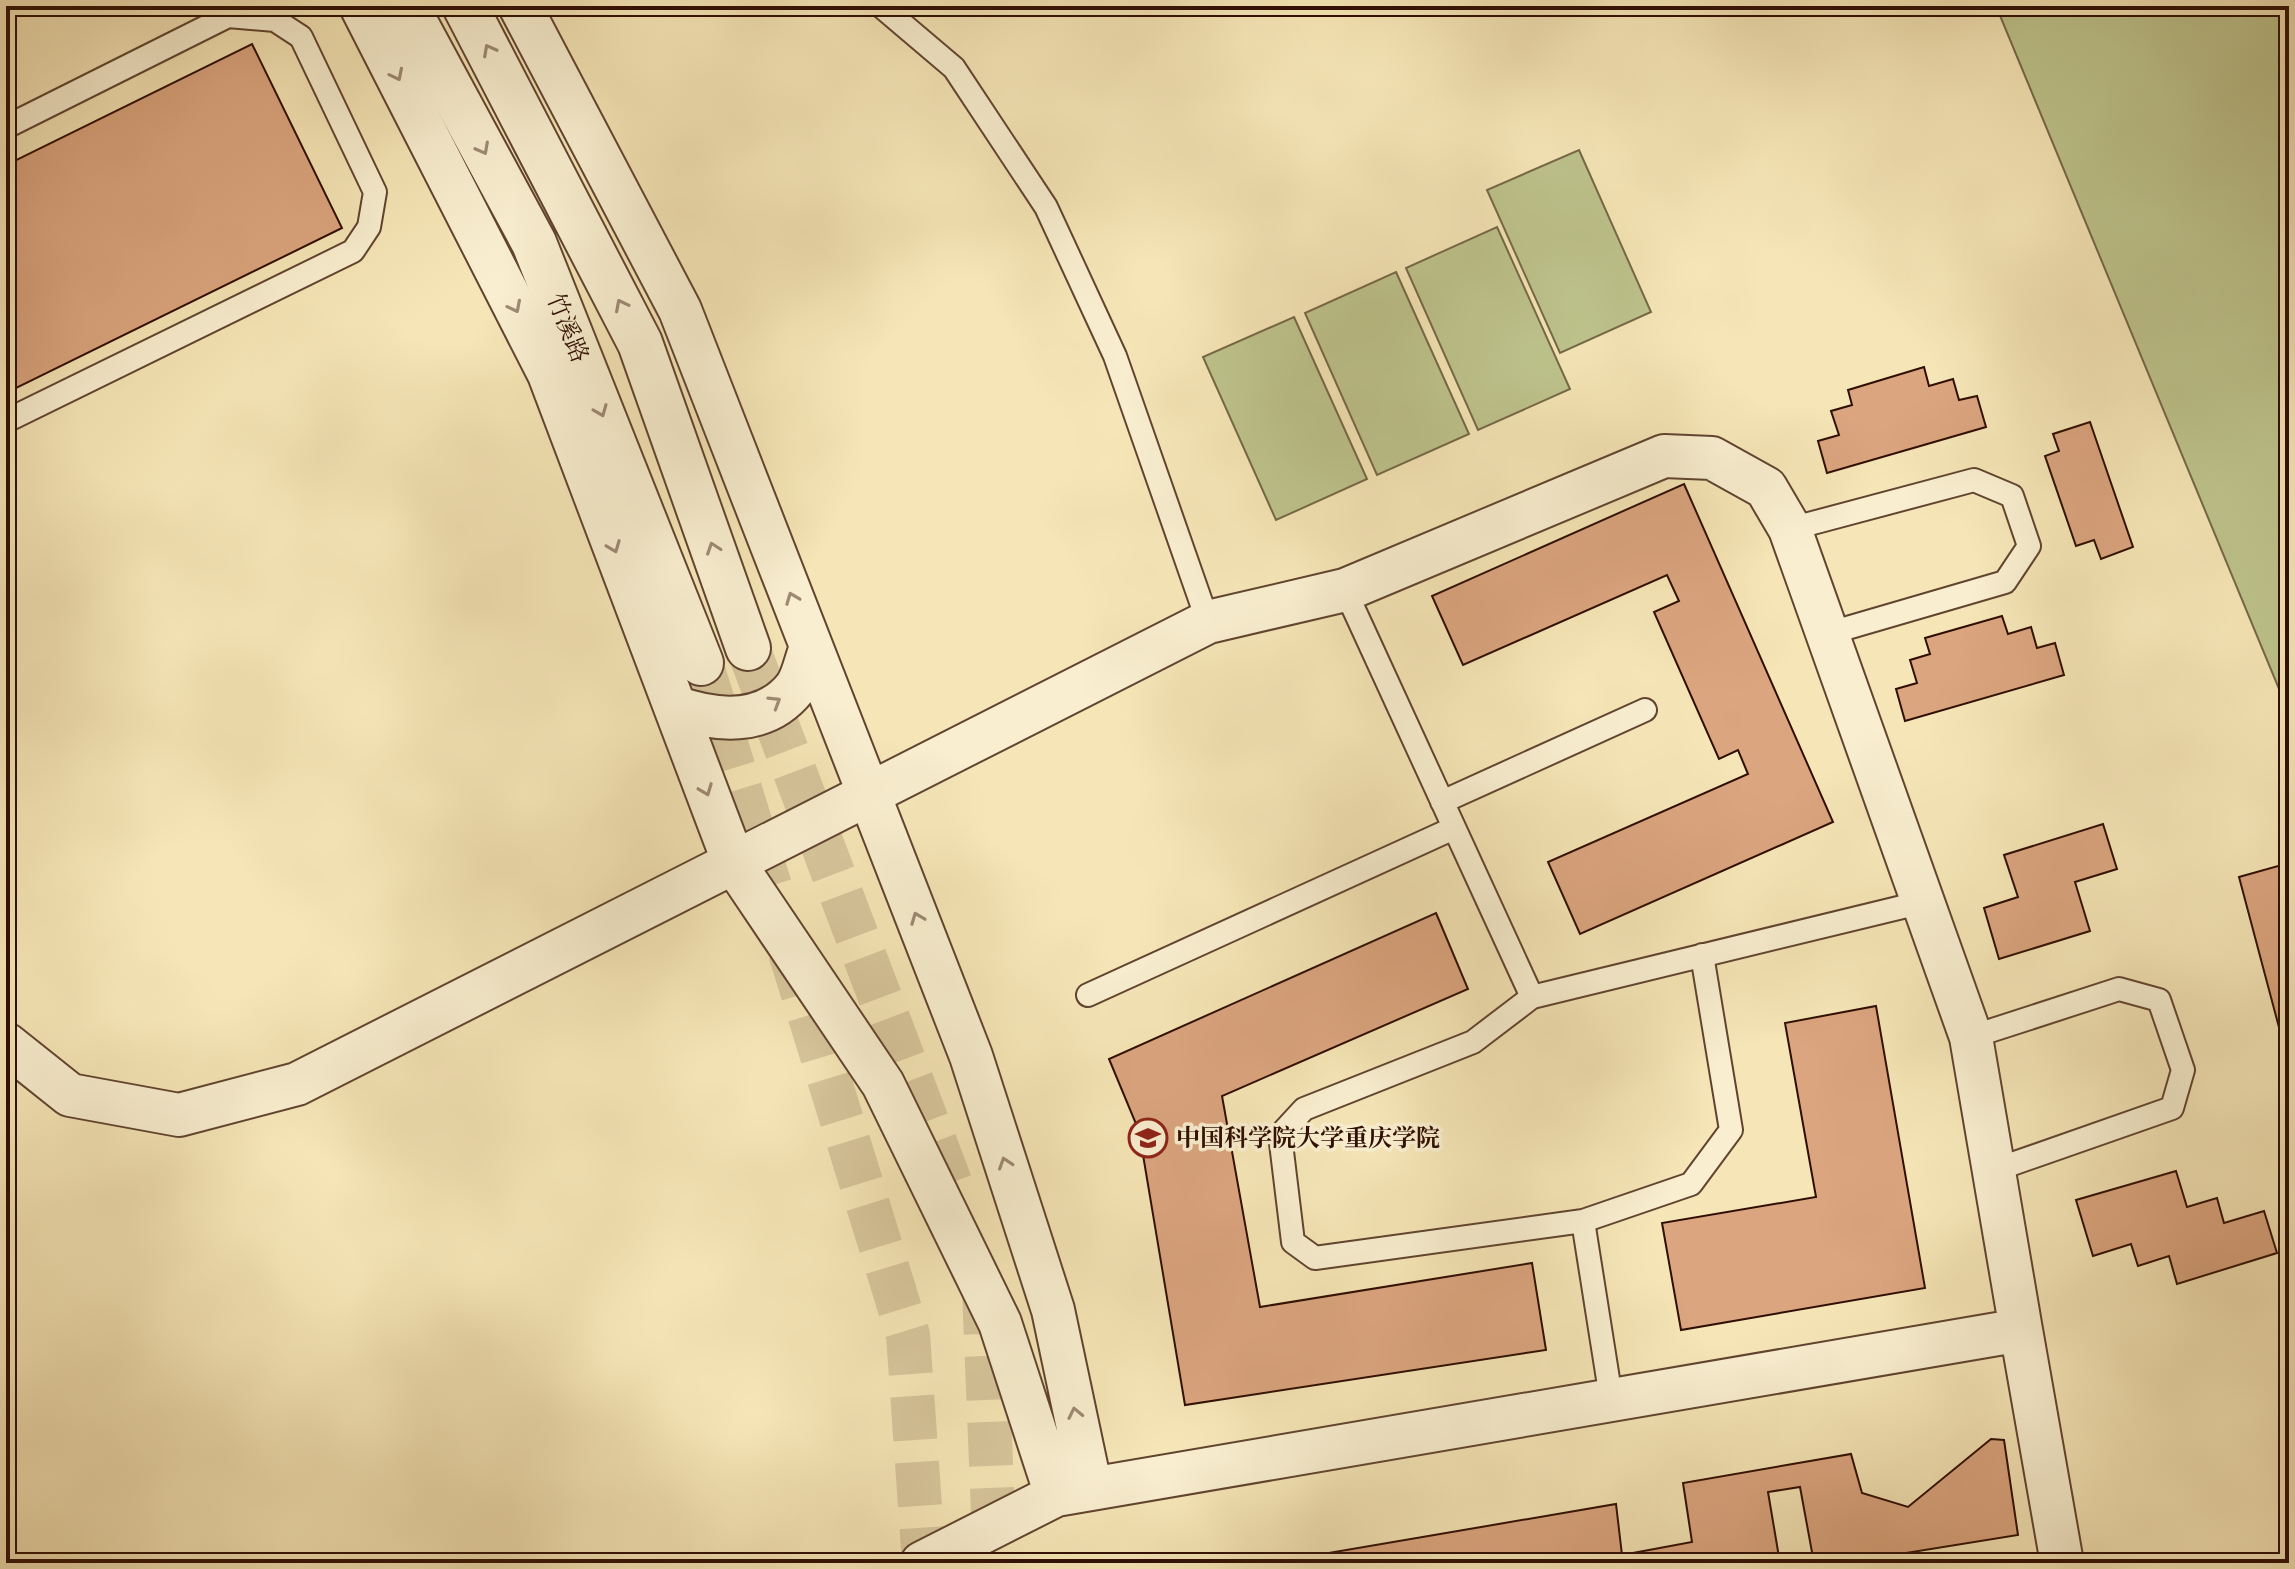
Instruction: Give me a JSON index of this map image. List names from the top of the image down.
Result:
{
  "streets": {
    "street": ["竹溪路"]
  },
  "places": {
    "school or university": ["中国科学院大学重庆学院"]
  }
}
